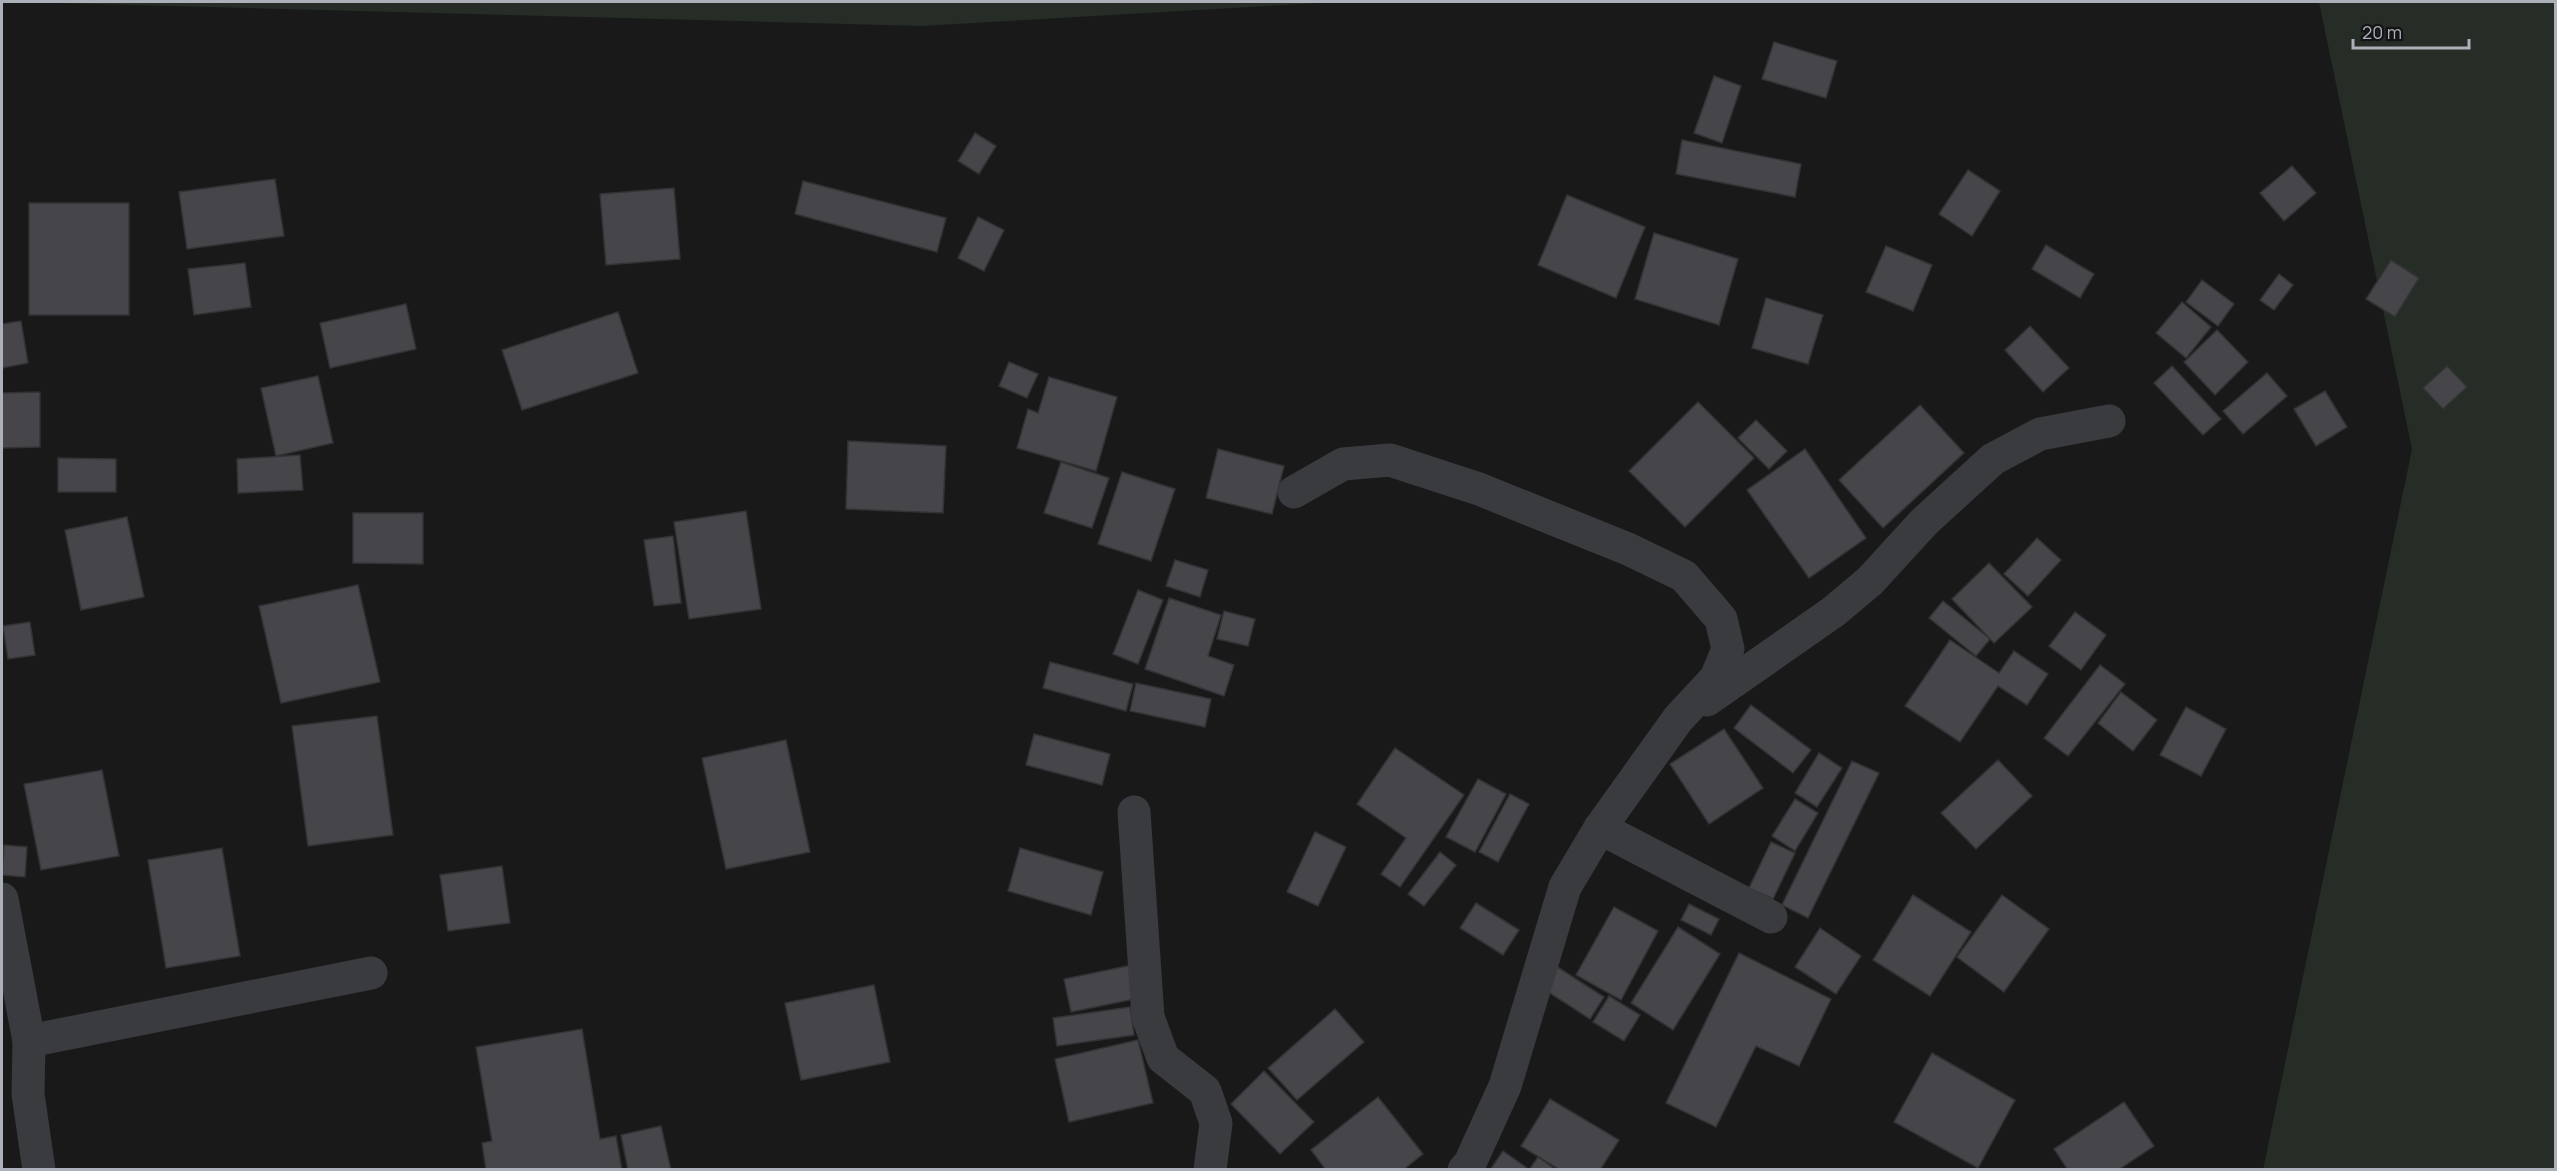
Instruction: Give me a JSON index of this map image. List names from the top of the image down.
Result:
{
  "scale_bar": "20 m"
}
